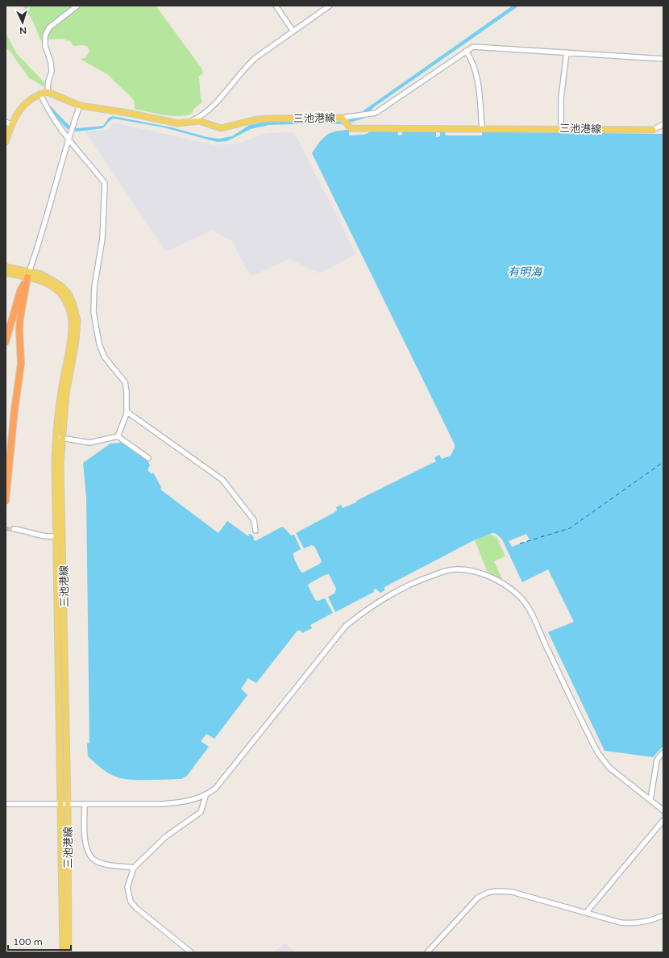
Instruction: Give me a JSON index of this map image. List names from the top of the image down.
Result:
{
  "streets": {
    "main road": ["三池港線"]
  },
  "water": ["有明海"],
  "scale_bar": "100 m",
  "north": "bottom"
}
